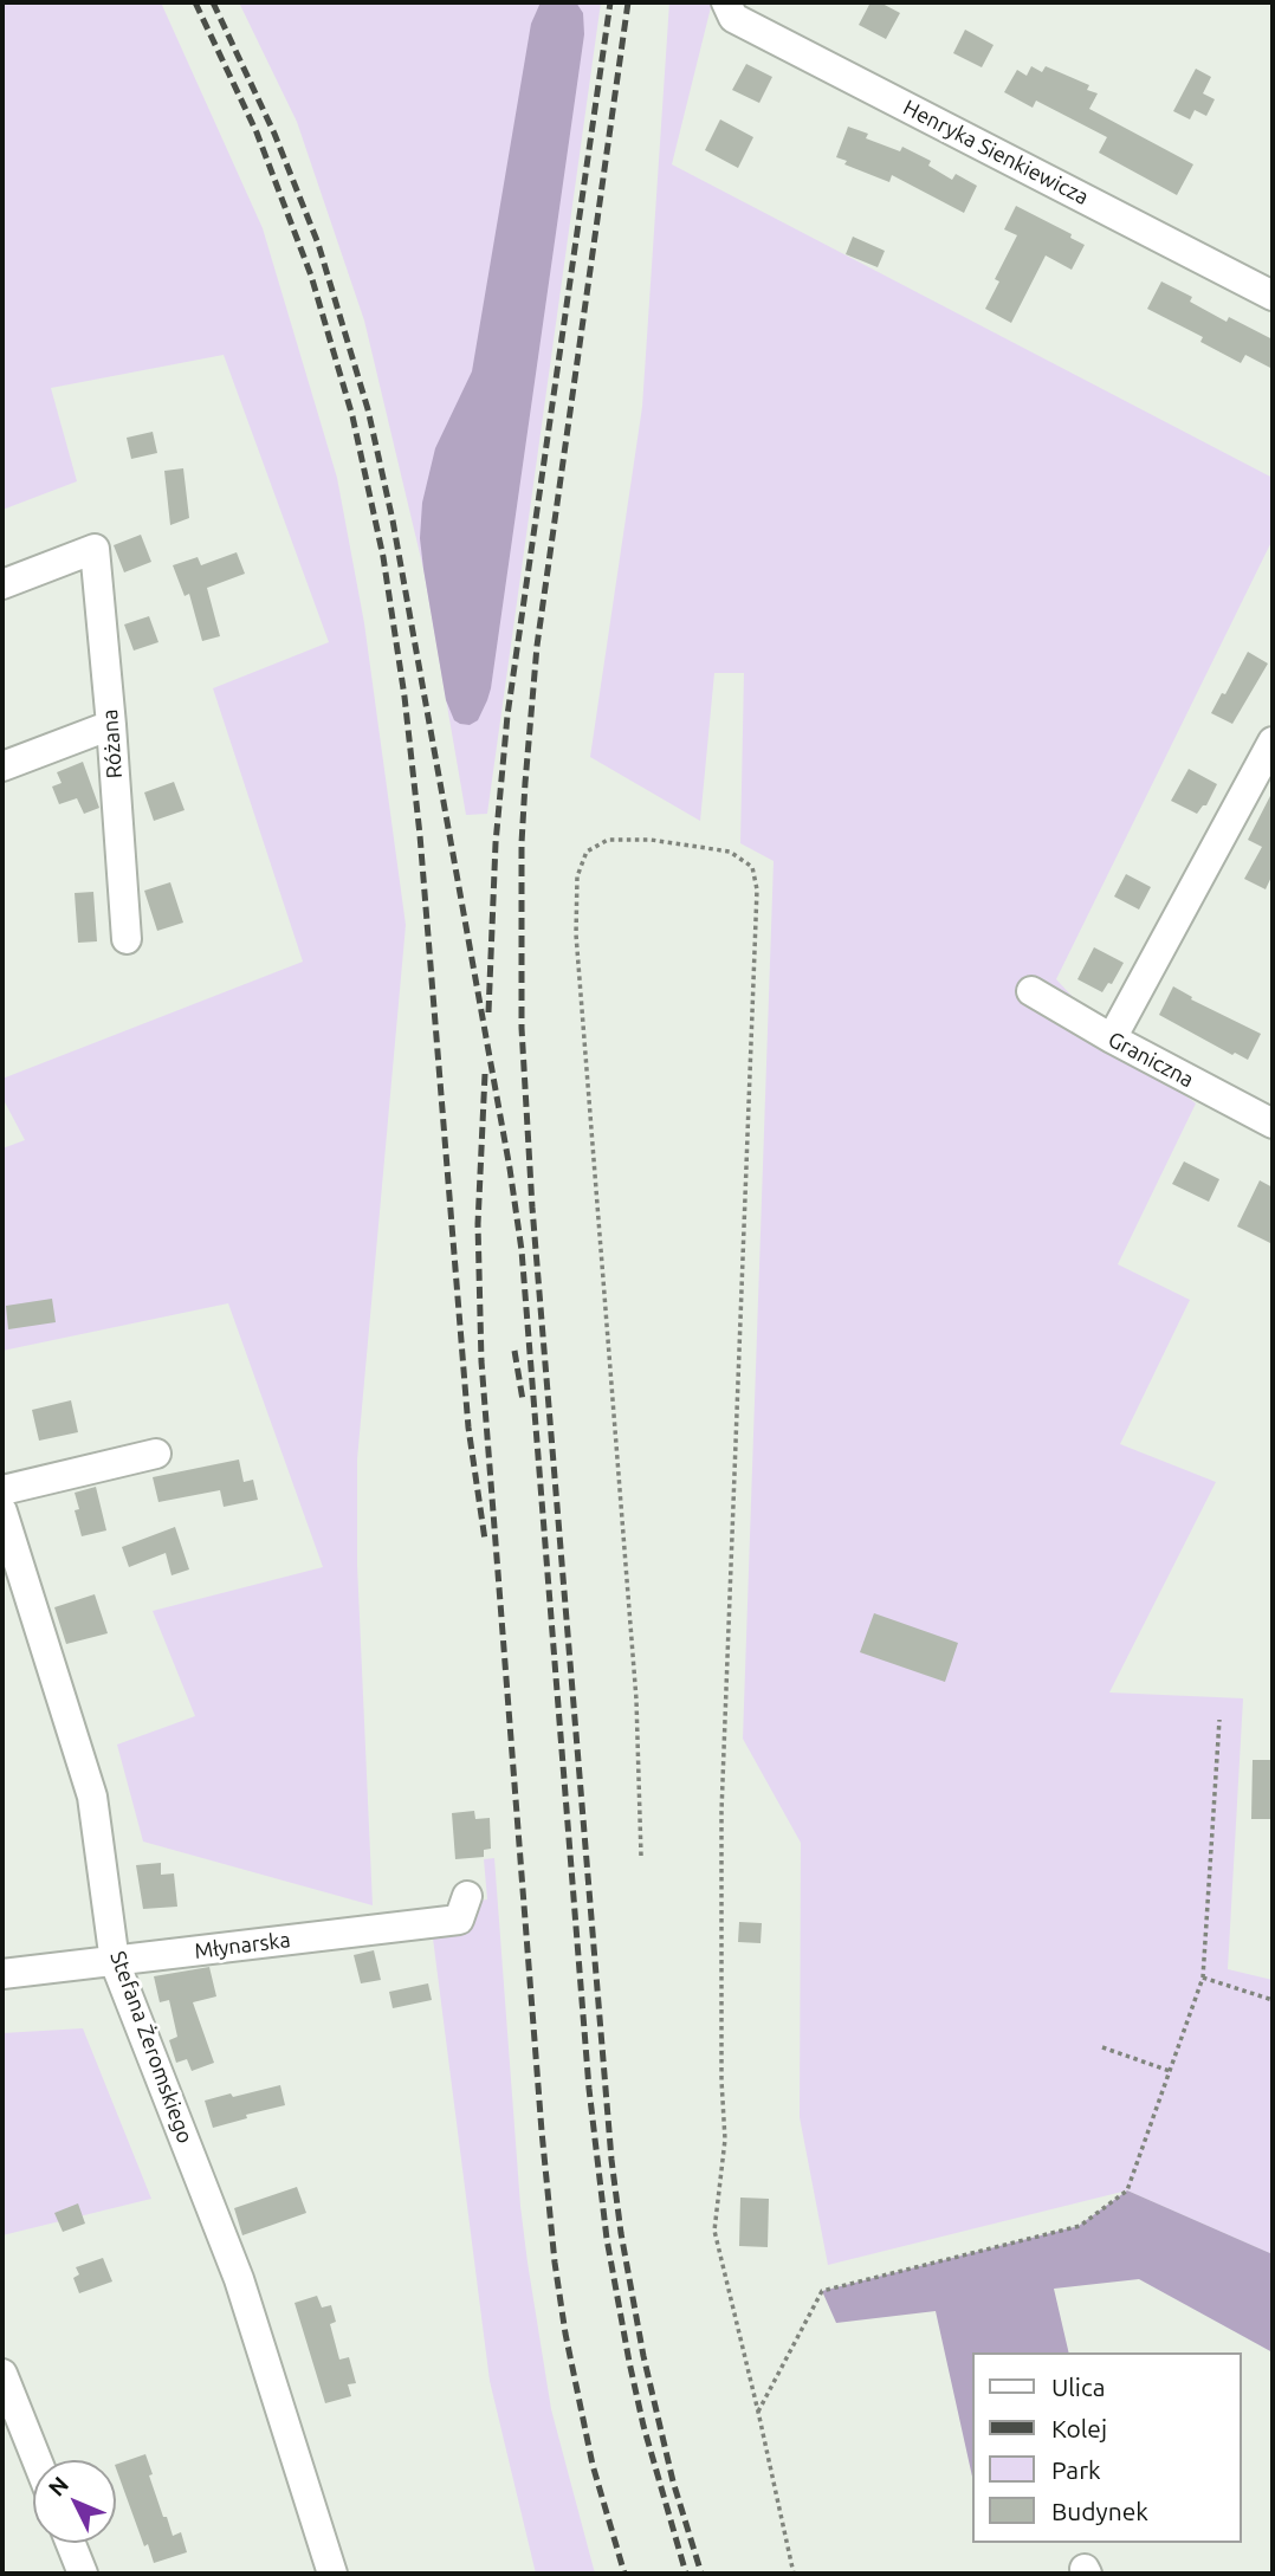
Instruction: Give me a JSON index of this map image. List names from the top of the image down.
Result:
{
  "streets": {
    "street": [
      "Henryka Sienkiewicza",
      "Różana",
      "Graniczna",
      "Młynarska",
      "Stefana Żeromskiego"
    ]
  },
  "crossings": [
    ["Młynarska", "Stefana Żeromskiego"]
  ],
  "legend": [
    "Ulica",
    "Kolej",
    "Park",
    "Budynek"
  ],
  "north": "top left"
}
